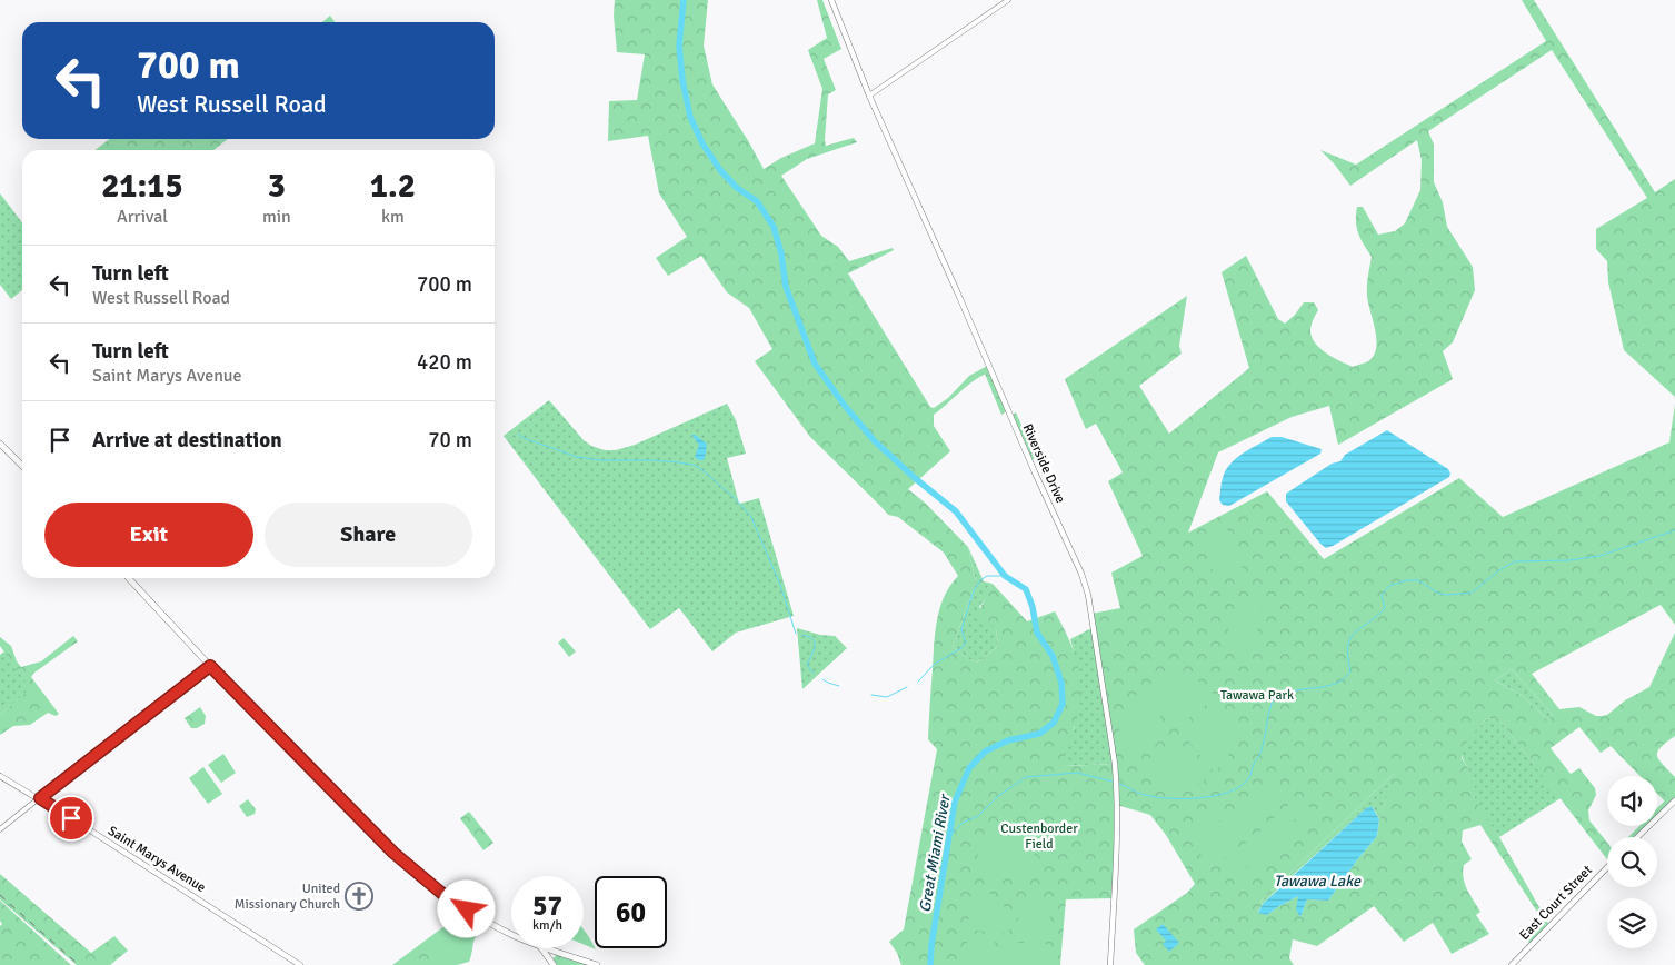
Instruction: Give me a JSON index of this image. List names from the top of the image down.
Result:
{
  "streets": {
    "main road": ["Riverside Drive", "Saint Marys Avenue", "East Court Street"]
  },
  "water": ["Great Miami River", "Tawawa Lake"],
  "parks": ["Tawawa Park", "Custenborder Field"],
  "places": {
    "church": ["United Missionary Church"]
  },
  "page": {
    "turn": ["700 m", "West Russell Road"],
    "eta": [
      "21:15",
      "Arrival",
      "3",
      "min",
      "1.2",
      "km"
    ],
    "list": [
      {
        "name": "Turn left",
        "note": "West Russell Road",
        "value": "700 m"
      },
      {
        "name": "Turn left",
        "note": "Saint Marys Avenue",
        "value": "420 m"
      },
      {
        "name": "Arrive at destination",
        "value": "70 m"
      }
    ],
    "buttons": ["Exit", "Share"],
    "speed": "57 km/h",
    "limit": "60"
  }
}
